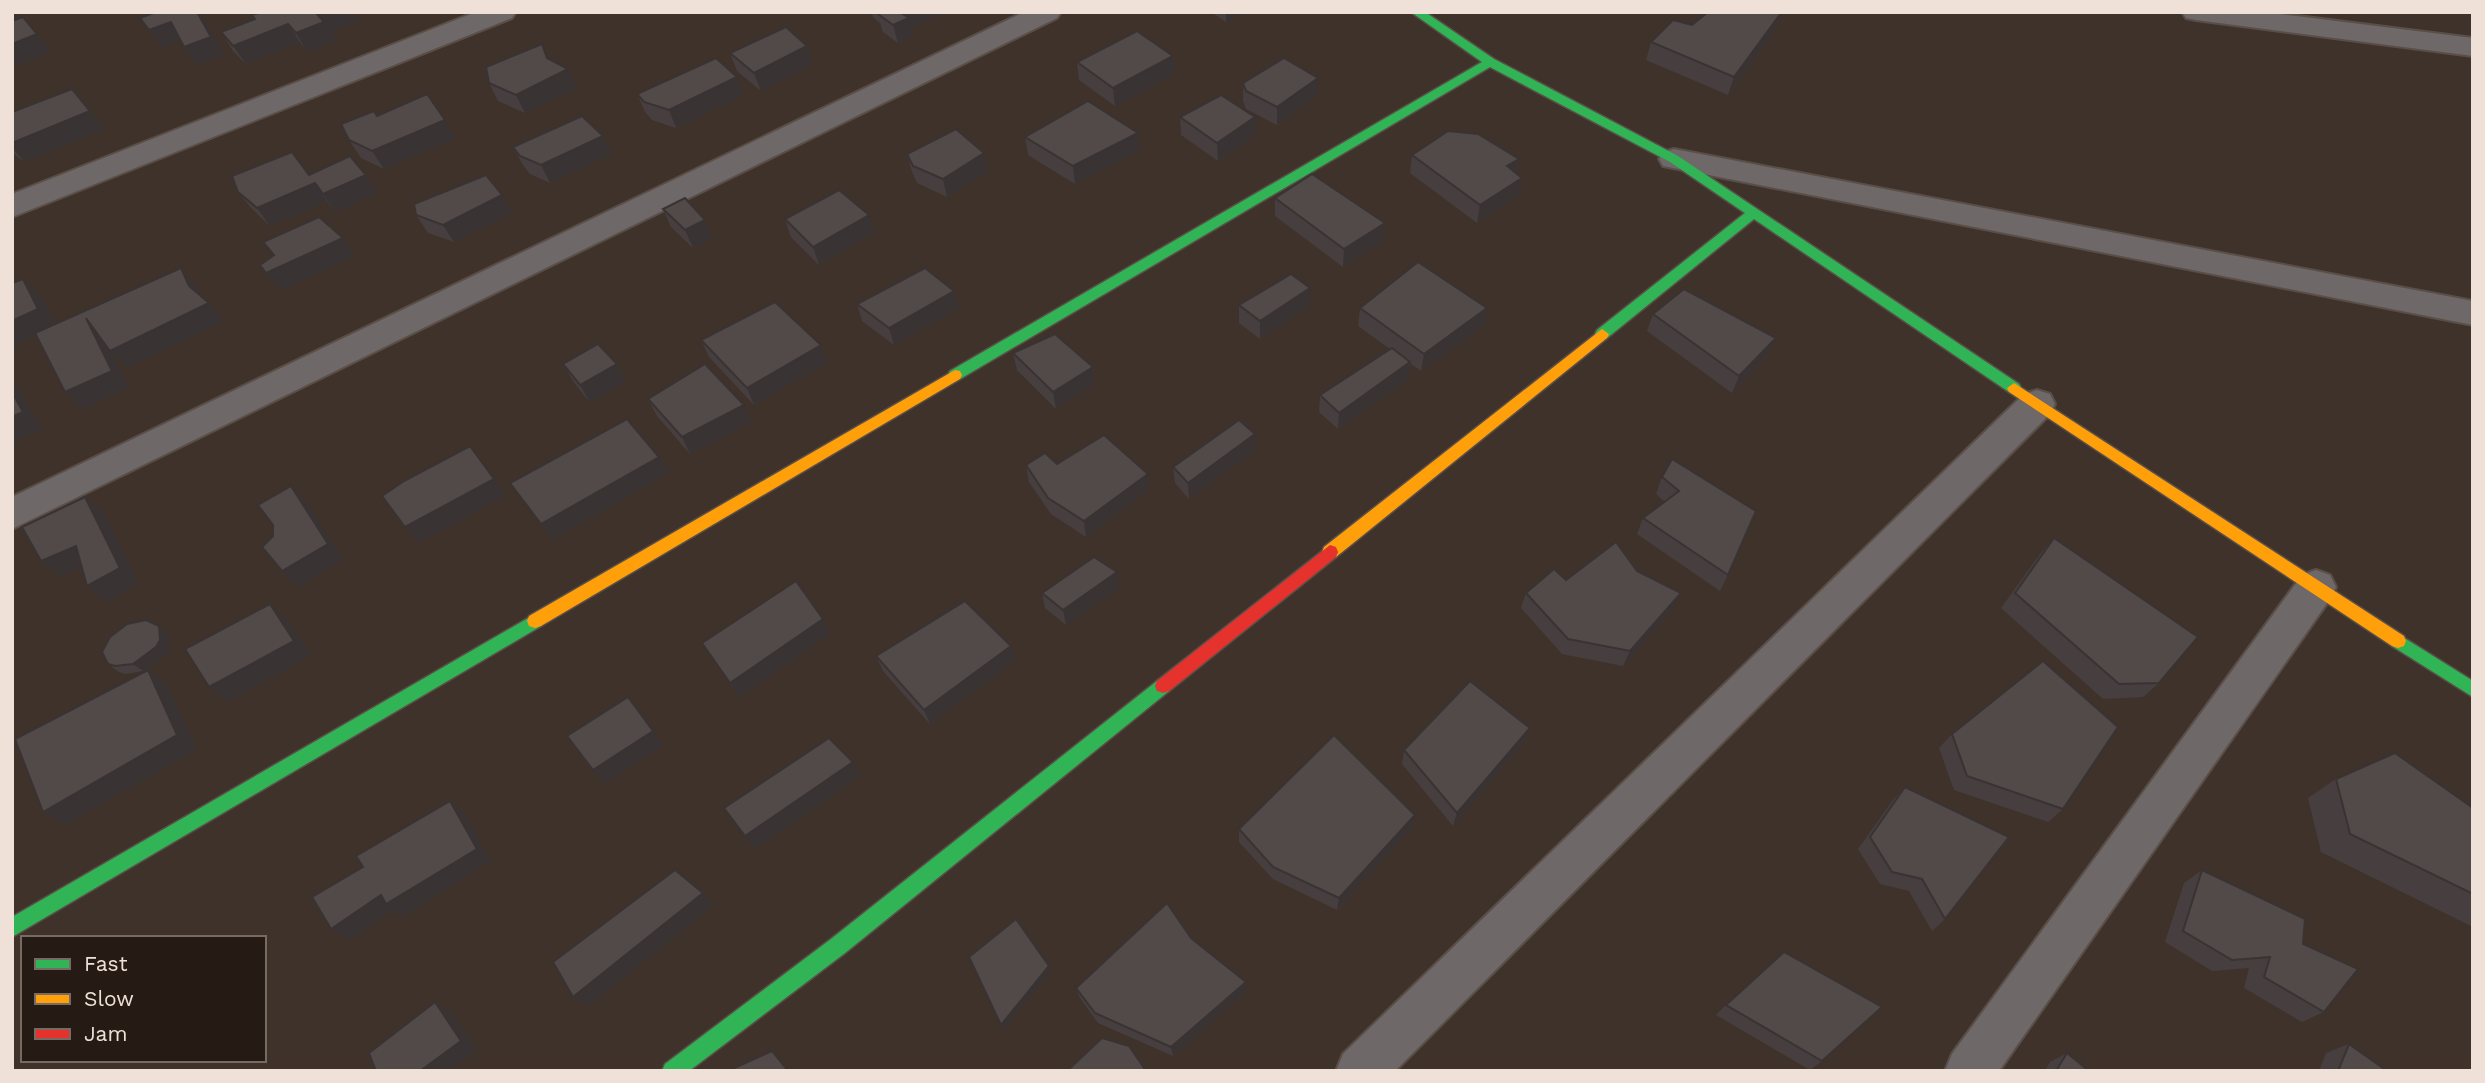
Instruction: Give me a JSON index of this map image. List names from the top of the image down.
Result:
{
  "legend": ["Fast", "Slow", "Jam"]
}
